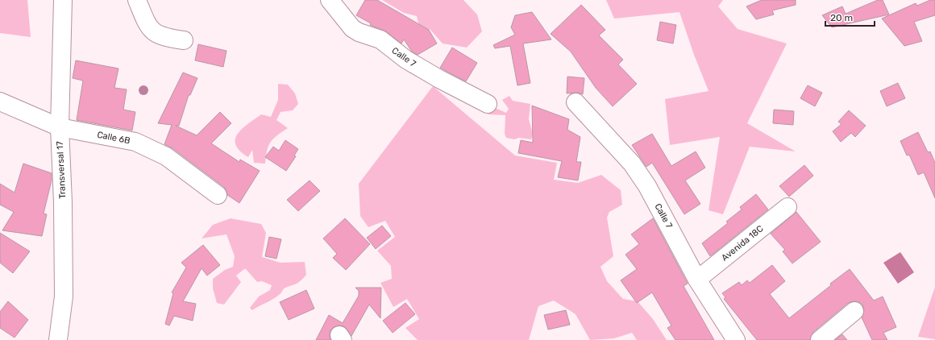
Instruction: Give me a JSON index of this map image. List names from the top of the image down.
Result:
{
  "streets": {
    "street": [
      "Calle 7",
      "Calle 6B",
      "Transversal 17",
      "Avenida 18C"
    ]
  },
  "crossings": [
    ["Calle 7", "Avenida 18C"],
    ["Calle 6B", "Transversal 17"]
  ],
  "scale_bar": "20 m"
}
